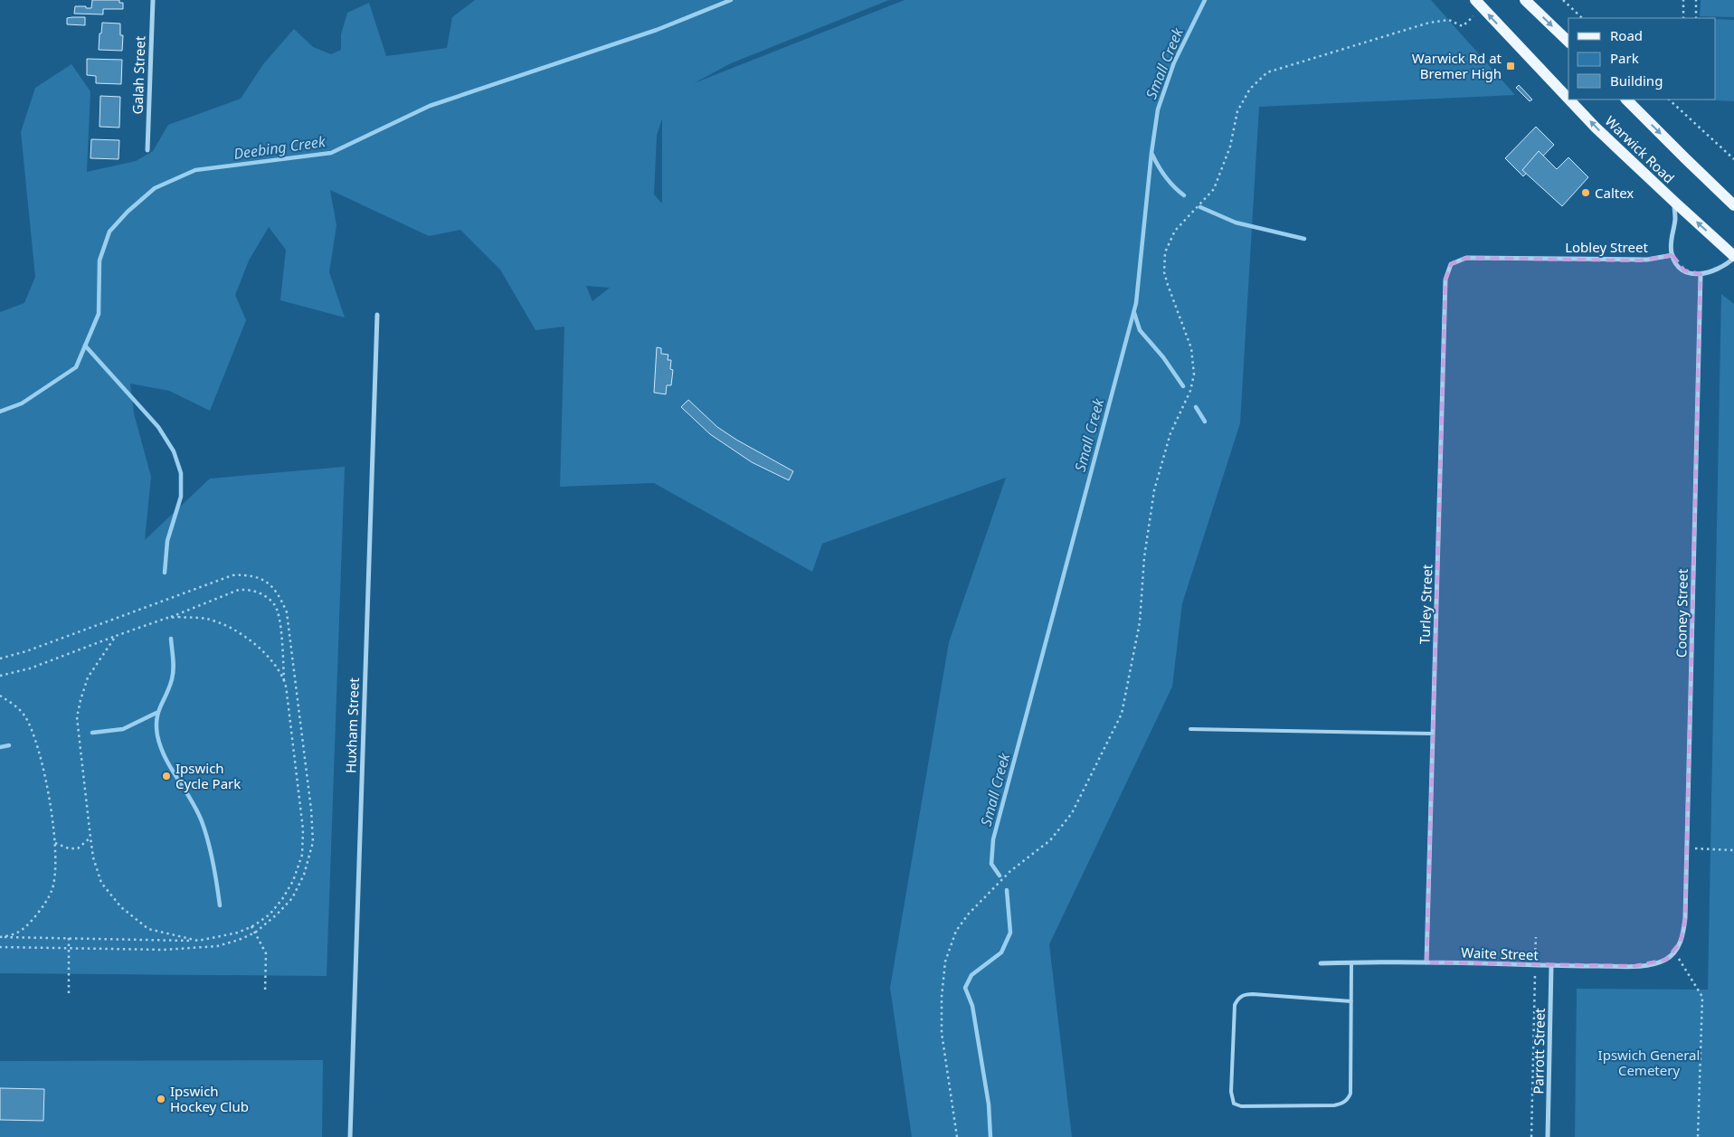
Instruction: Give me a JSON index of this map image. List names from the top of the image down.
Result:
{
  "streets": {
    "main road": ["Warwick Road"],
    "street": [
      "Galah Street",
      "Lobley Street",
      "Turley Street",
      "Cooney Street",
      "Huxham Street",
      "Waite Street",
      "Parrott Street"
    ]
  },
  "crossings": [
    ["Lobley Street", "Turley Street"],
    ["Turley Street", "Waite Street"],
    ["Cooney Street", "Waite Street"],
    ["Waite Street", "Parrott Street"]
  ],
  "water": ["Small Creek", "Deebing Creek"],
  "parks": ["Ipswich General Cemetery"],
  "places": {
    "transit": ["Warwick Rd at Bremer High"],
    "other": ["Caltex", "Ipswich Cycle Park", "Ipswich Hockey Club"]
  },
  "legend": ["Road", "Park", "Building"]
}
